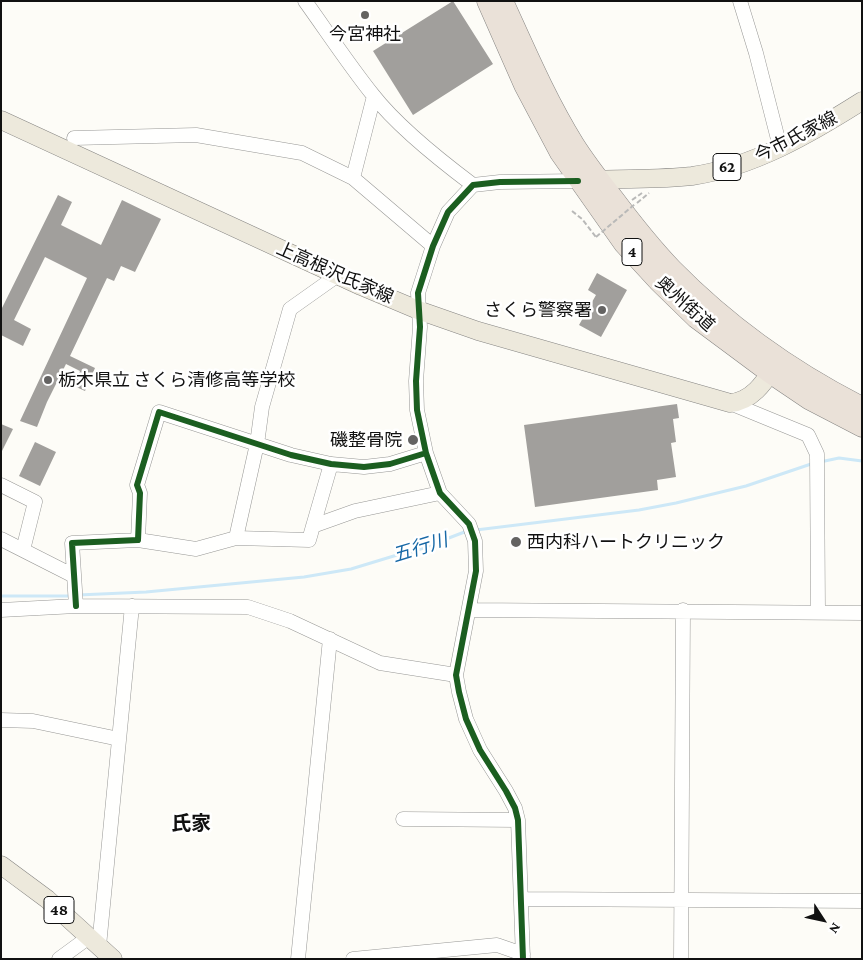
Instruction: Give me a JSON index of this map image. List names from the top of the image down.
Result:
{
  "streets": {
    "highway": ["4", "奥州街道"],
    "main road": [
      "今市氏家線",
      "62",
      "上高根沢氏家線",
      "48"
    ]
  },
  "crossings": [
    ["今市氏家線", "奥州街道"]
  ],
  "districts": ["氏家"],
  "water": ["五行川"],
  "places": [
    "今宮神社",
    "さくら警察署",
    "栃木県立 さくら清修高等学校",
    "磯整骨院",
    "西内科ハートクリニック"
  ],
  "north": "bottom right"
}
